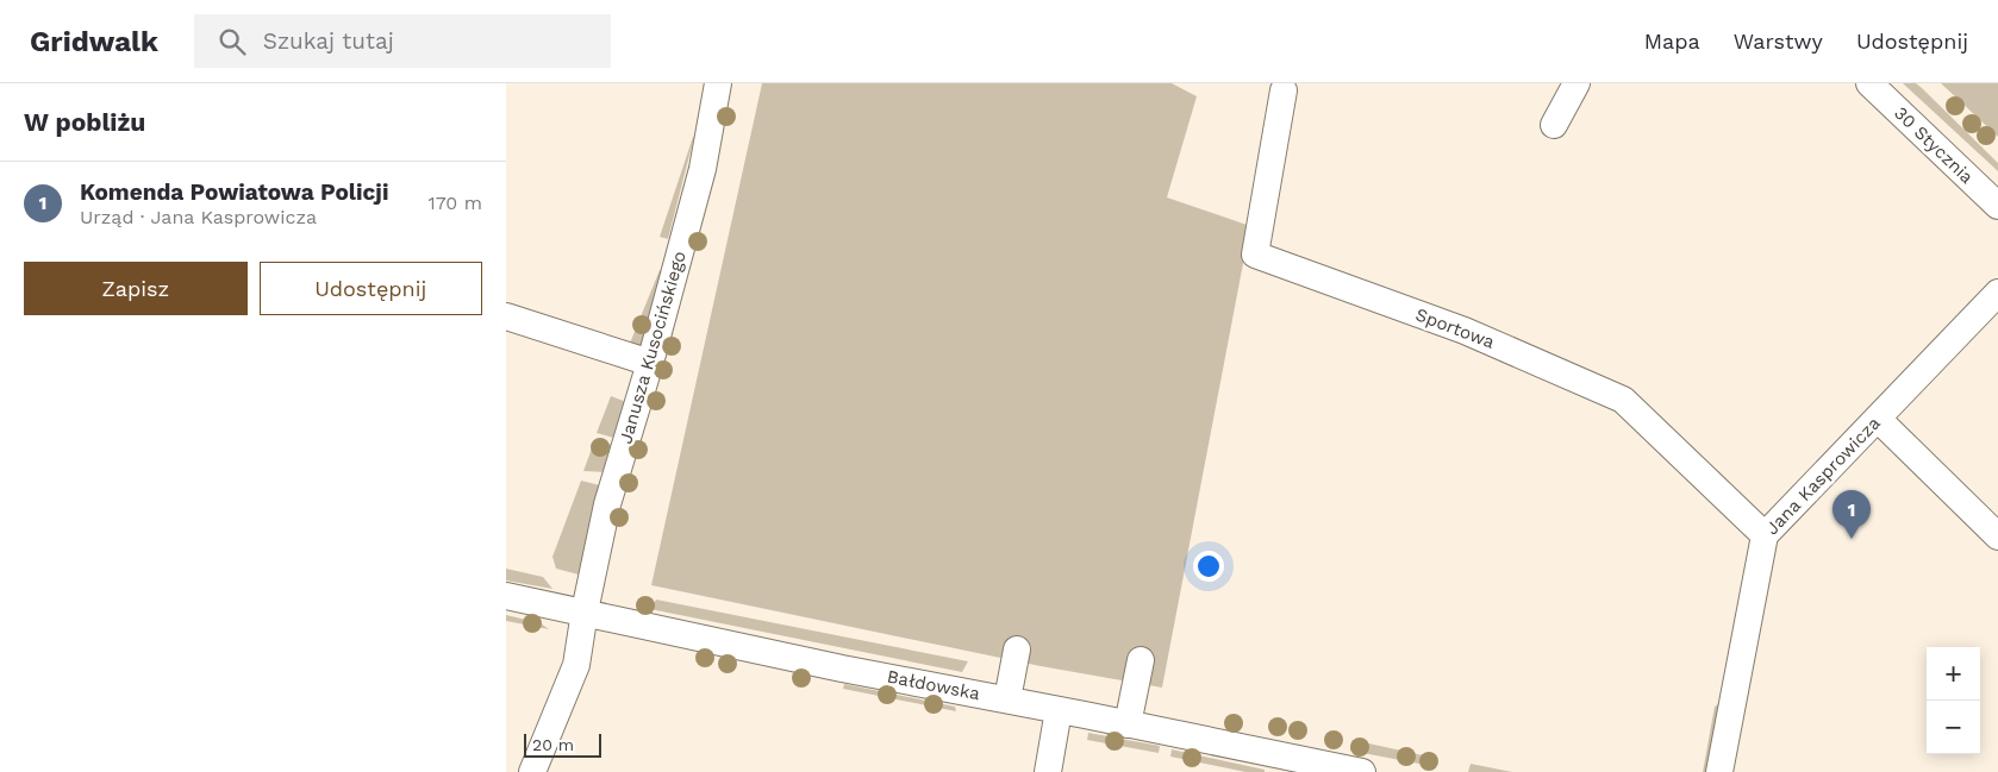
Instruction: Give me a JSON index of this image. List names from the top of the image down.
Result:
{
  "streets": {
    "street": [
      "30 Stycznia",
      "Sportowa",
      "Janusza Kusocińskiego",
      "Jana Kasprowicza",
      "Bałdowska"
    ]
  },
  "crossings": [
    ["Sportowa", "Jana Kasprowicza"],
    ["Janusza Kusocińskiego", "Bałdowska"]
  ],
  "scale_bar": "20 m",
  "page": {
    "header": "Gridwalk",
    "search": "Szukaj tutaj",
    "nav": ["Mapa", "Warstwy", "Udostępnij"],
    "heading": "W pobliżu",
    "list": [
      {
        "mark": "1",
        "name": "Komenda Powiatowa Policji",
        "note": "Urząd · Jana Kasprowicza",
        "value": "170 m"
      }
    ],
    "buttons": ["Zapisz", "Udostępnij"],
    "pins": "1",
    "map_buttons": ["+", "−"],
    "scale": "20 m"
  }
}
